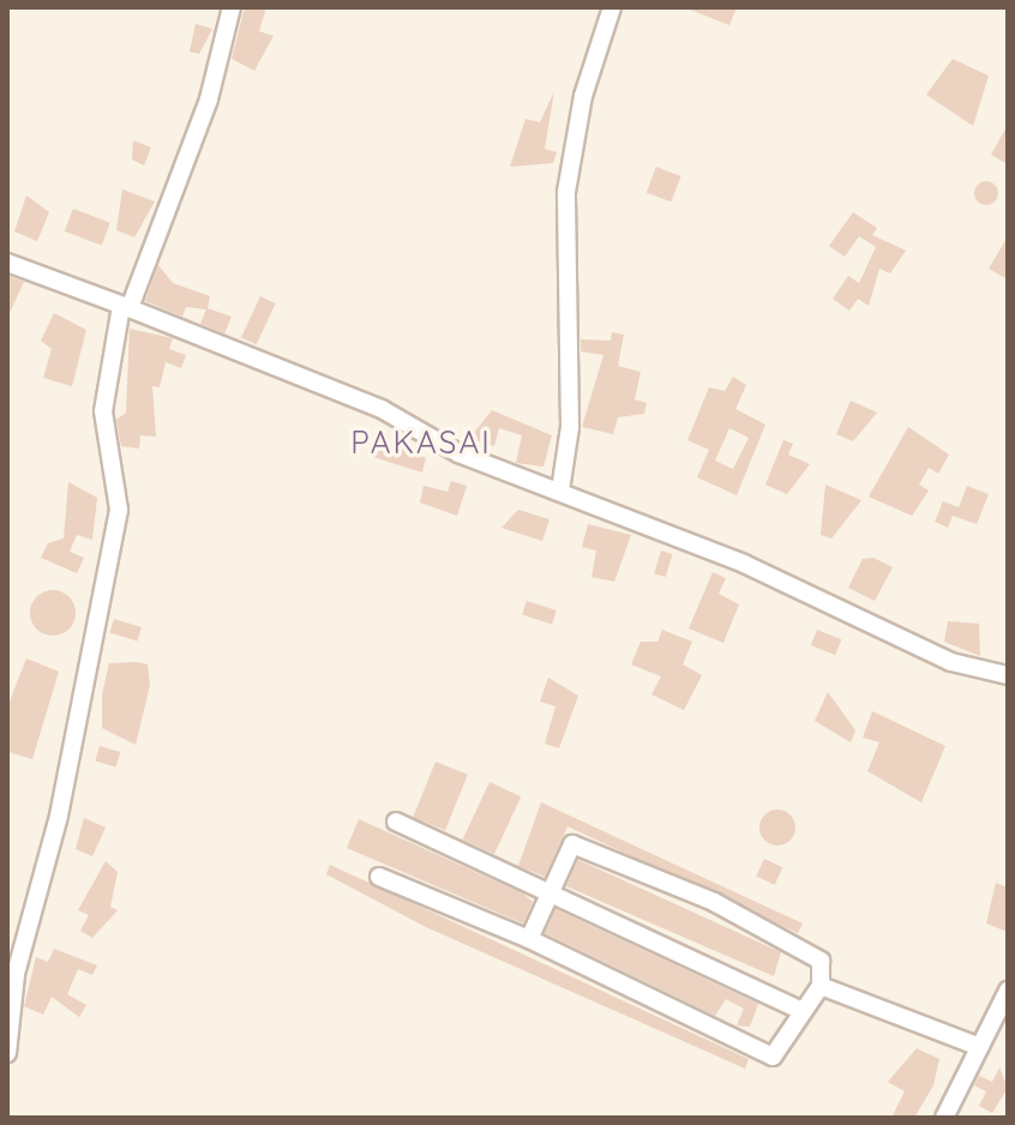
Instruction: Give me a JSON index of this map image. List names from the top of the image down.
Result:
{
  "districts": ["PAKASAI"]
}
